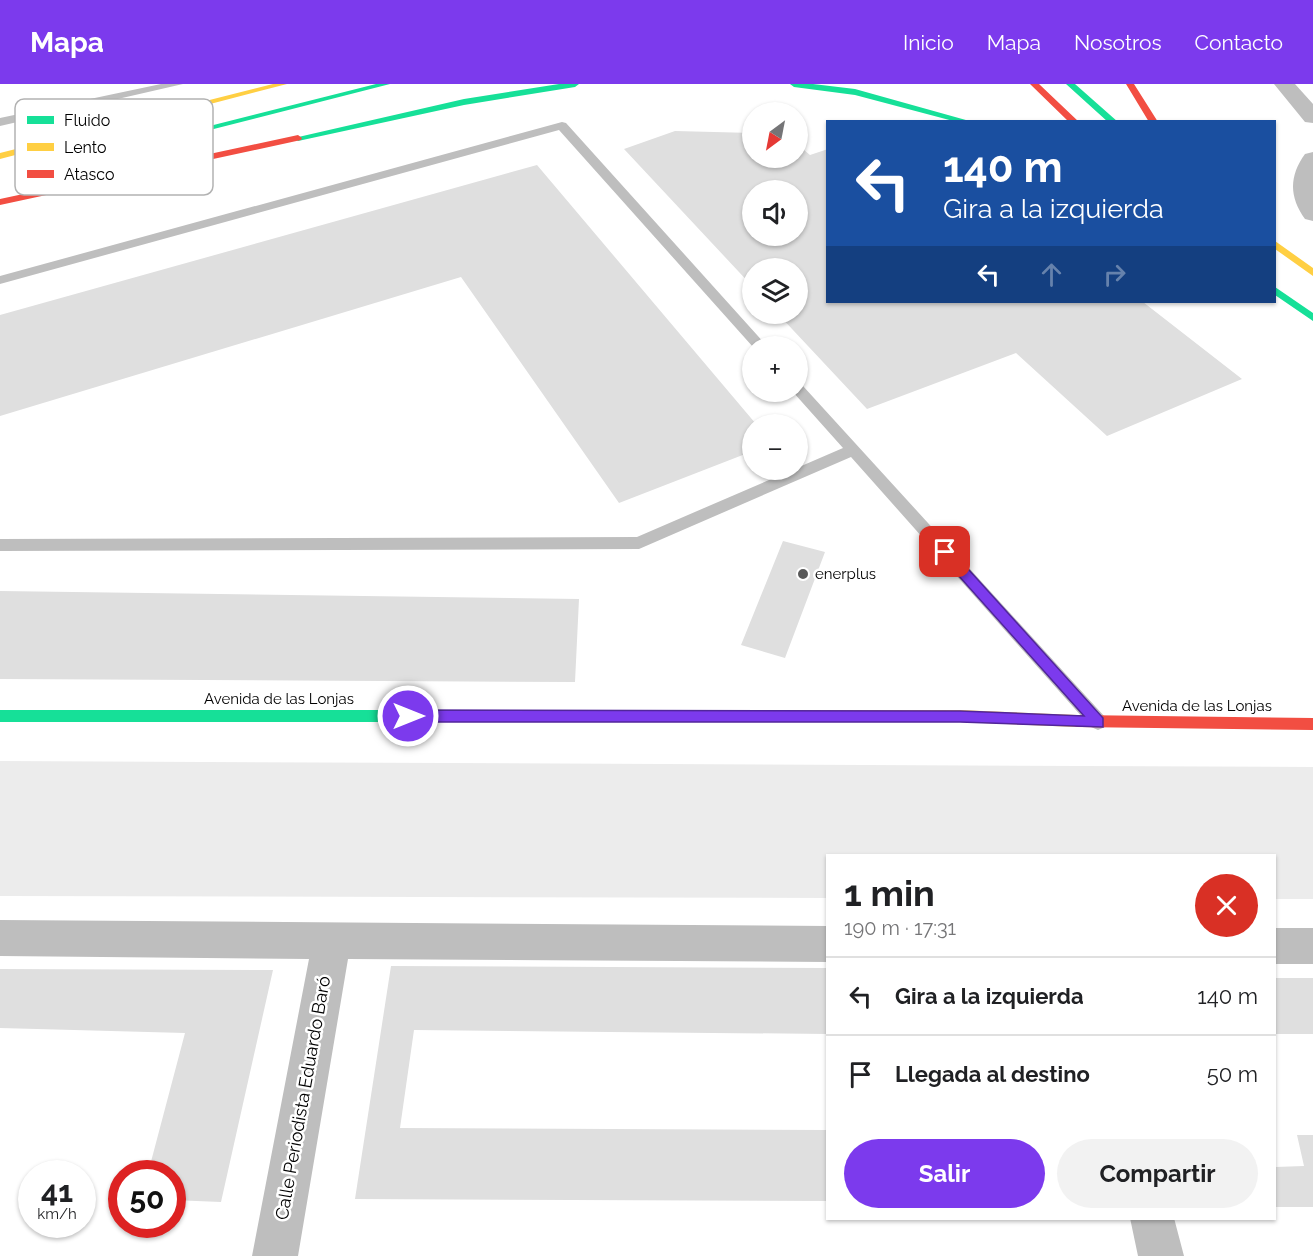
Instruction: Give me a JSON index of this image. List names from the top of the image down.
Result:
{
  "streets": {
    "main road": ["Avenida de las Lonjas"],
    "street": ["Calle Periodista Eduardo Baró"]
  },
  "places": ["enerplus"],
  "legend": ["Fluido", "Lento", "Atasco"],
  "north": "bottom left",
  "page": {
    "header": "Mapa",
    "nav": [
      "Inicio",
      "Mapa",
      "Nosotros",
      "Contacto"
    ],
    "map_buttons": ["+", "−"],
    "turn": ["140 m", "Gira a la izquierda"],
    "heading": ["1 min", "190 m · 17:31"],
    "list": [
      {
        "name": "Gira a la izquierda",
        "value": "140 m"
      },
      {
        "name": "Llegada al destino",
        "value": "50 m"
      }
    ],
    "buttons": ["Salir", "Compartir"],
    "speed": "41 km/h",
    "limit": "50"
  }
}
